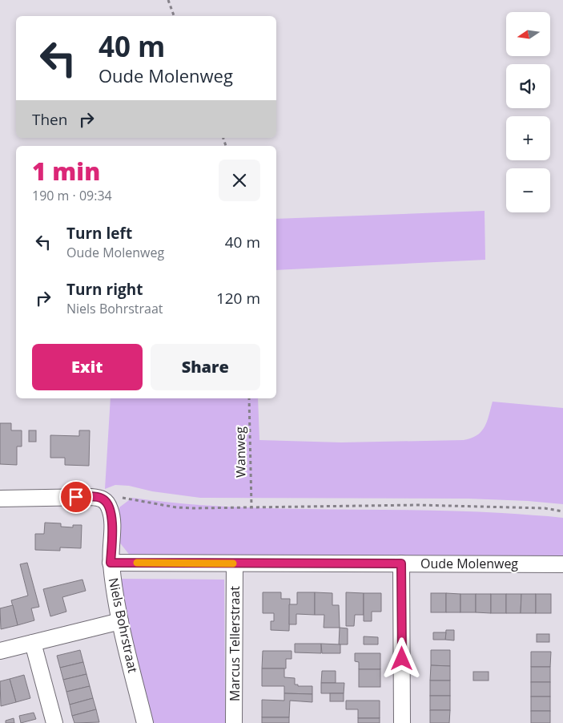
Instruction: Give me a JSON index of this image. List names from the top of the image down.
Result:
{
  "streets": {
    "street": ["Oude Molenweg", "Niels Bohrstraat", "Marcus Tellerstraat"],
    "path": ["Wanweg"]
  },
  "crossings": [
    ["Oude Molenweg", "Niels Bohrstraat"],
    ["Oude Molenweg", "Marcus Tellerstraat"]
  ],
  "north": "left",
  "page": {
    "map_buttons": ["+", "−"],
    "turn": ["40 m", "Oude Molenweg"],
    "then": "Then",
    "heading": ["1 min", "190 m · 09:34"],
    "list": [
      {
        "name": "Turn left",
        "note": "Oude Molenweg",
        "value": "40 m"
      },
      {
        "name": "Turn right",
        "note": "Niels Bohrstraat",
        "value": "120 m"
      }
    ],
    "buttons": ["Exit", "Share"]
  }
}
